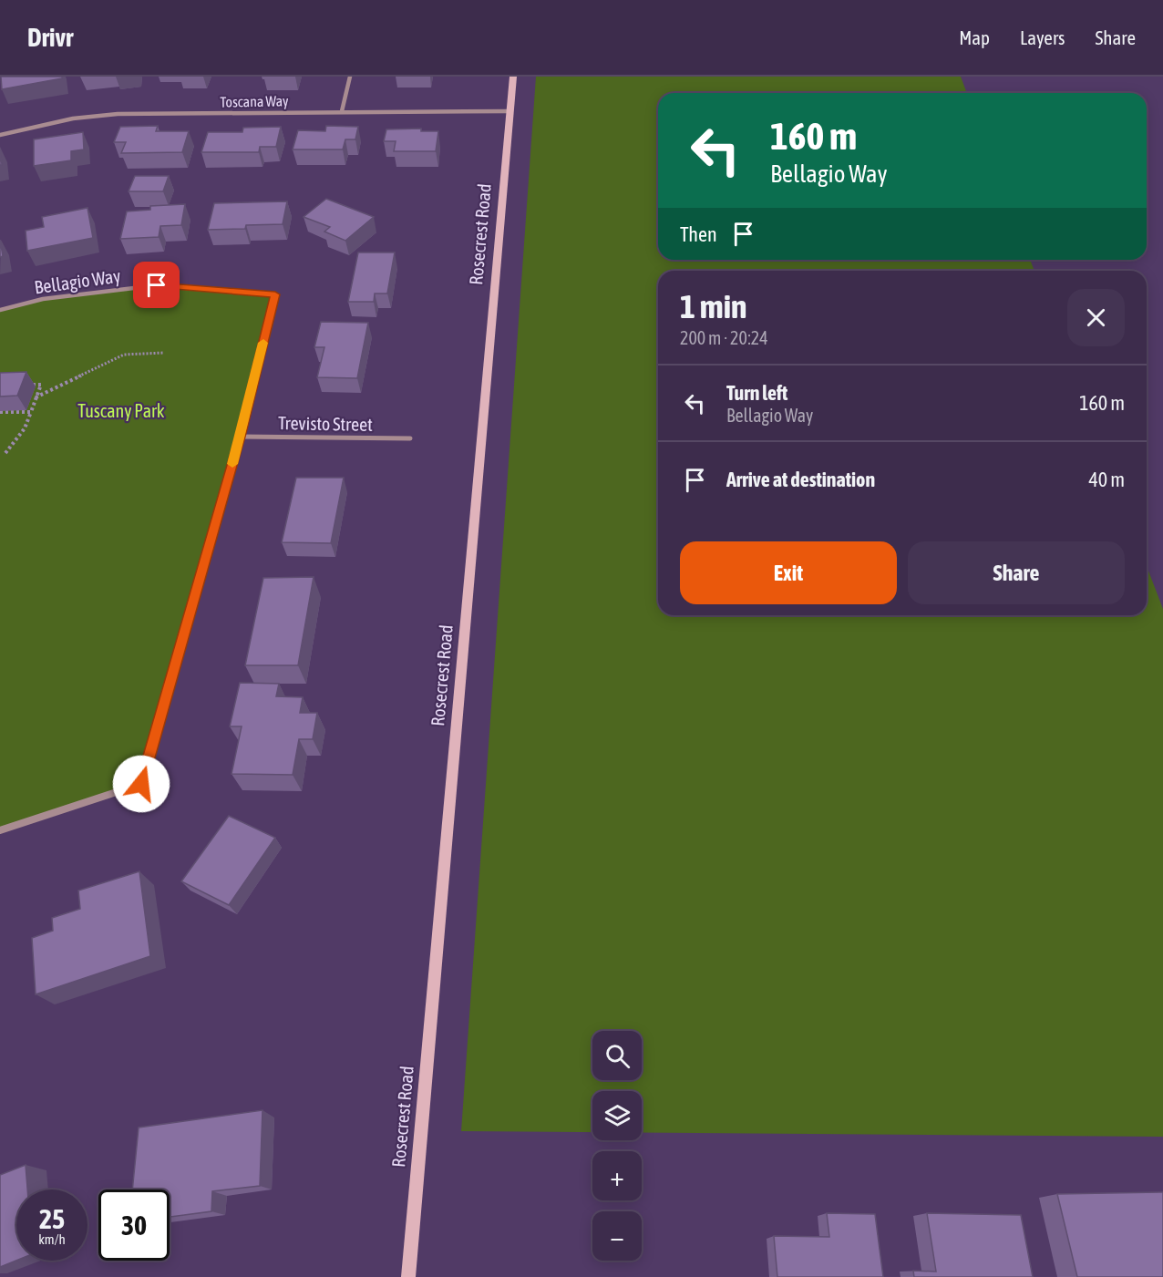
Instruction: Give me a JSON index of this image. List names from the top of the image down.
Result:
{
  "streets": {
    "main road": ["Rosecrest Road"],
    "street": ["Toscana Way", "Bellagio Way", "Trevisto Street"]
  },
  "crossings": [
    ["Toscana Way", "Rosecrest Road"],
    ["Bellagio Way", "Trevisto Street"]
  ],
  "parks": ["Tuscany Park"],
  "page": {
    "header": "Drivr",
    "nav": ["Map", "Layers", "Share"],
    "turn": ["160 m", "Bellagio Way"],
    "then": "Then",
    "heading": ["1 min", "200 m · 20:24"],
    "list": [
      {
        "name": "Turn left",
        "note": "Bellagio Way",
        "value": "160 m"
      },
      {
        "name": "Arrive at destination",
        "value": "40 m"
      }
    ],
    "buttons": ["Exit", "Share"],
    "map_buttons": ["+", "−"],
    "speed": "25 km/h",
    "limit": "30"
  }
}
